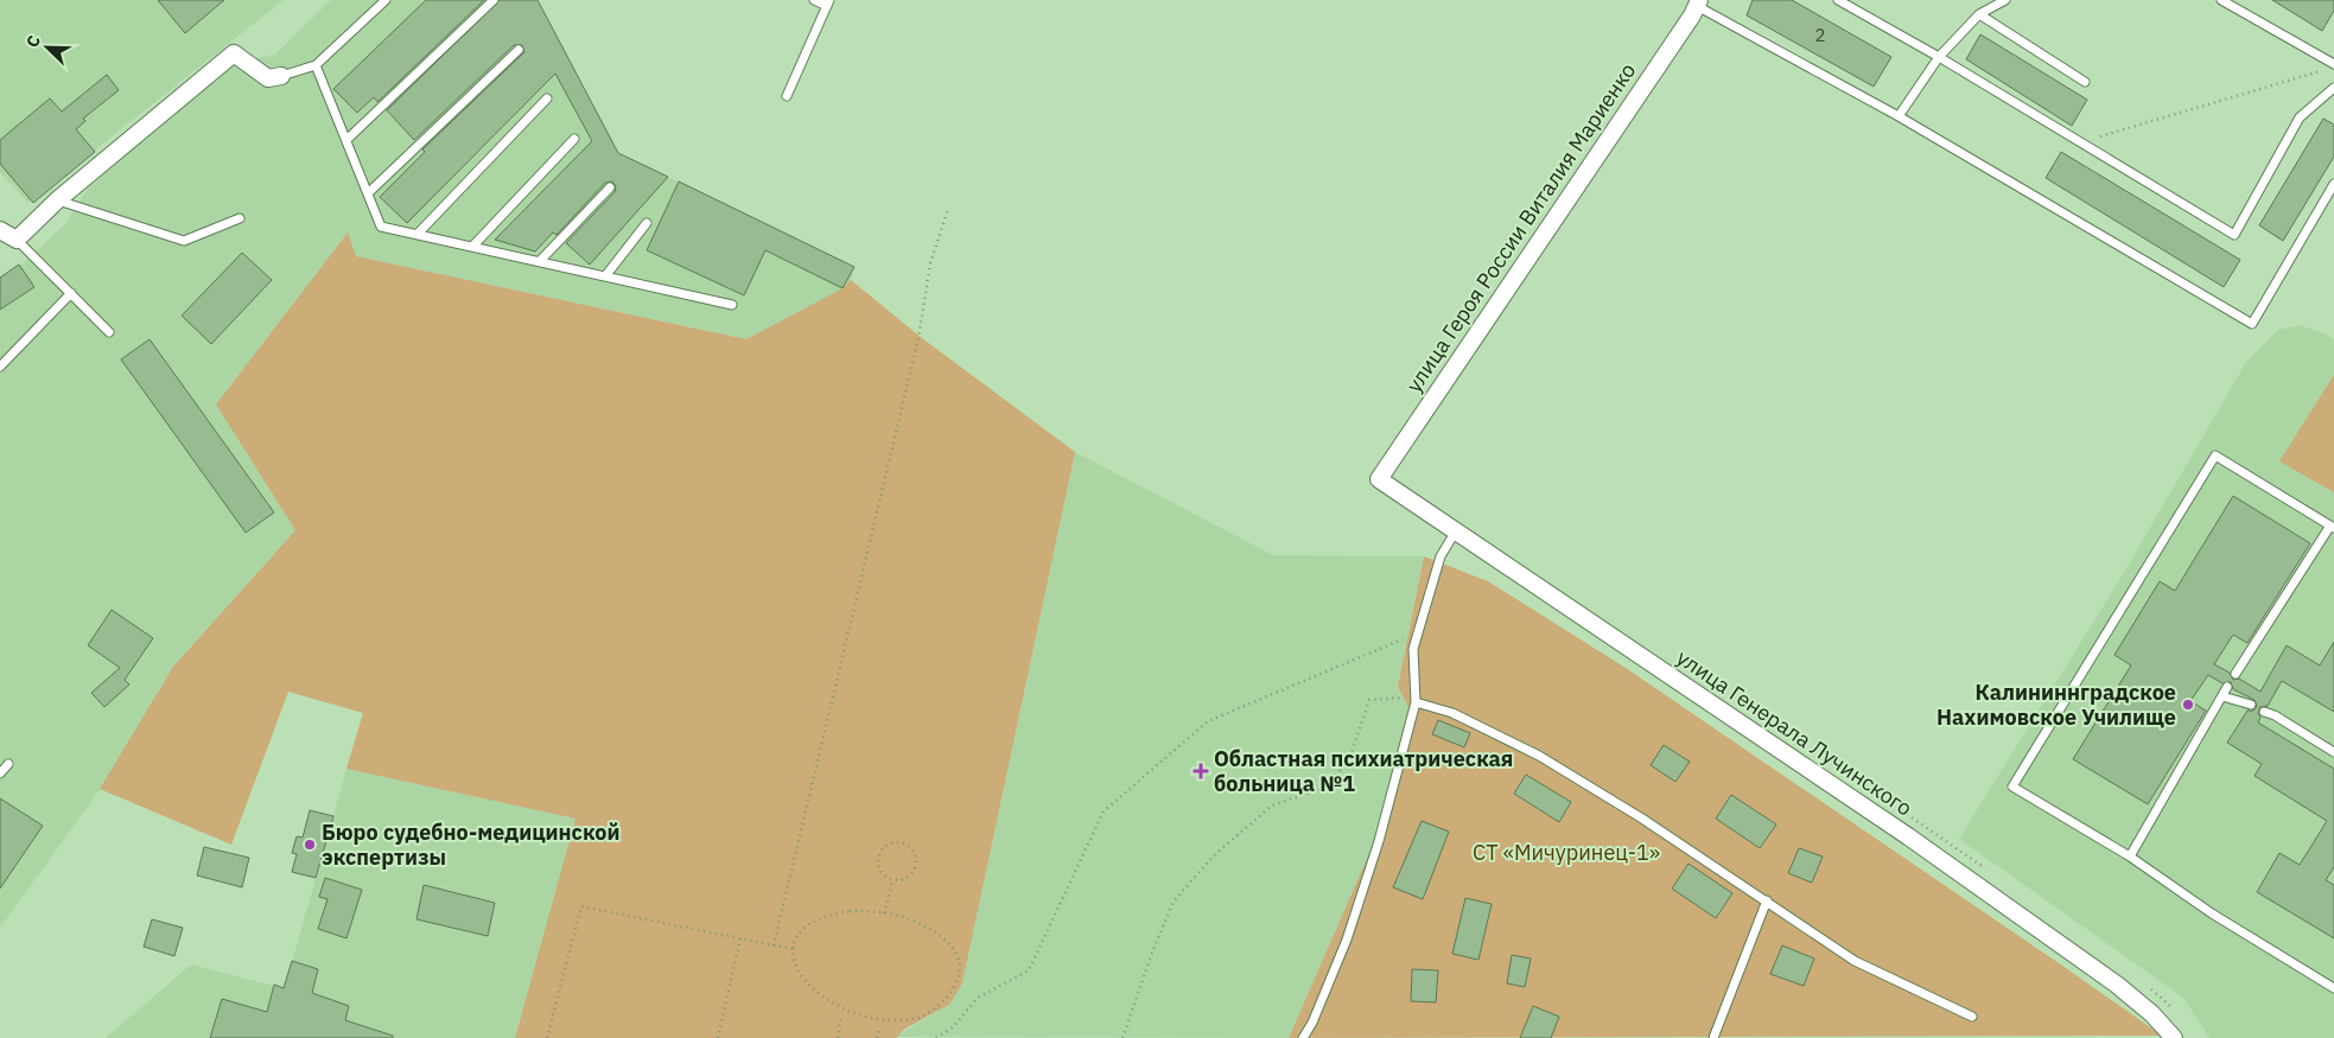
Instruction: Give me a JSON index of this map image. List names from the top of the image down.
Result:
{
  "streets": {
    "street": ["улица Героя России Виталия Мариенко", "улица Генерала Лучинского"]
  },
  "crossings": [
    ["улица Героя России Виталия Мариенко", "улица Генерала Лучинского"]
  ],
  "parks": ["СТ «Мичуринец-1»"],
  "places": {
    "other": ["Калининнградское Нахимовское Училище", "Бюро судебно-медицинской экспертизы"],
    "health": ["Областная психиатрическая больница №1"]
  },
  "house_numbers": ["2"],
  "north": "top left"
}
